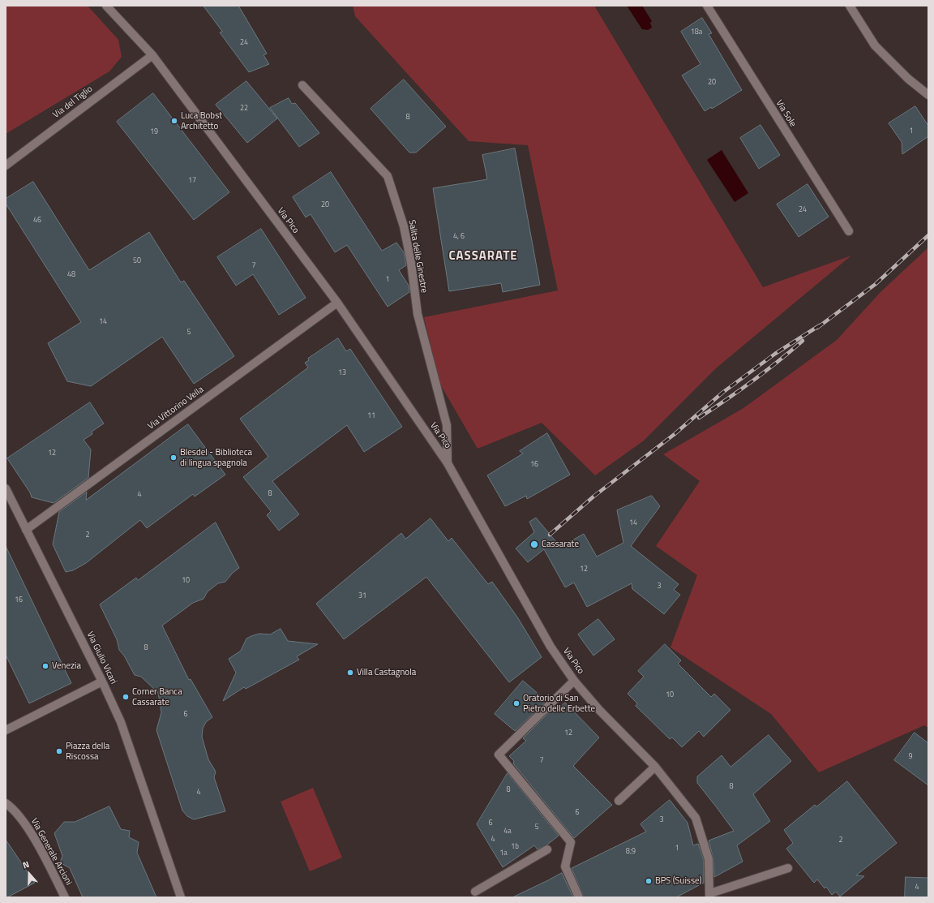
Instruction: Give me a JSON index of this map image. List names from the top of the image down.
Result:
{
  "streets": {
    "street": [
      "Via del Tiglio",
      "Via Sole",
      "Via Pico",
      "Salita delle Ginestre",
      "Via Vittorino Vella",
      "Via Giulio Vicari",
      "Via Generale Arcioni"
    ]
  },
  "crossings": [
    ["Via del Tiglio", "Via Pico"],
    ["Via Pico", "Salita delle Ginestre"],
    ["Via Pico", "Via Vittorino Vella"],
    ["Via Vittorino Vella", "Via Giulio Vicari"]
  ],
  "districts": ["CASSARATE"],
  "places": [
    "Luca Bobst Architetto",
    "Blesdel - Biblioteca di lingua spagnola",
    "Cassarate",
    "Venezia",
    "Villa Castagnola",
    "Corner Banca Cassarate",
    "Oratorio di San Pietro delle Erbette",
    "Piazza della Riscossa",
    "BPS (Suisse)"
  ],
  "house_numbers": [
    "18a",
    "24",
    "20",
    "22",
    "8",
    "1",
    "19",
    "17",
    "20",
    "24",
    "46",
    "4, 6",
    "50",
    "7",
    "48",
    "1",
    "14",
    "5",
    "13",
    "11",
    "12",
    "16",
    "8",
    "4",
    "14",
    "2",
    "12",
    "10",
    "3",
    "31",
    "16",
    "8",
    "10",
    "6",
    "12",
    "9",
    "7",
    "8",
    "8",
    "4",
    "6",
    "3",
    "6",
    "5",
    "4a",
    "4",
    "2",
    "1b",
    "1",
    "8;9",
    "1a",
    "4"
  ],
  "north": "top"
}
